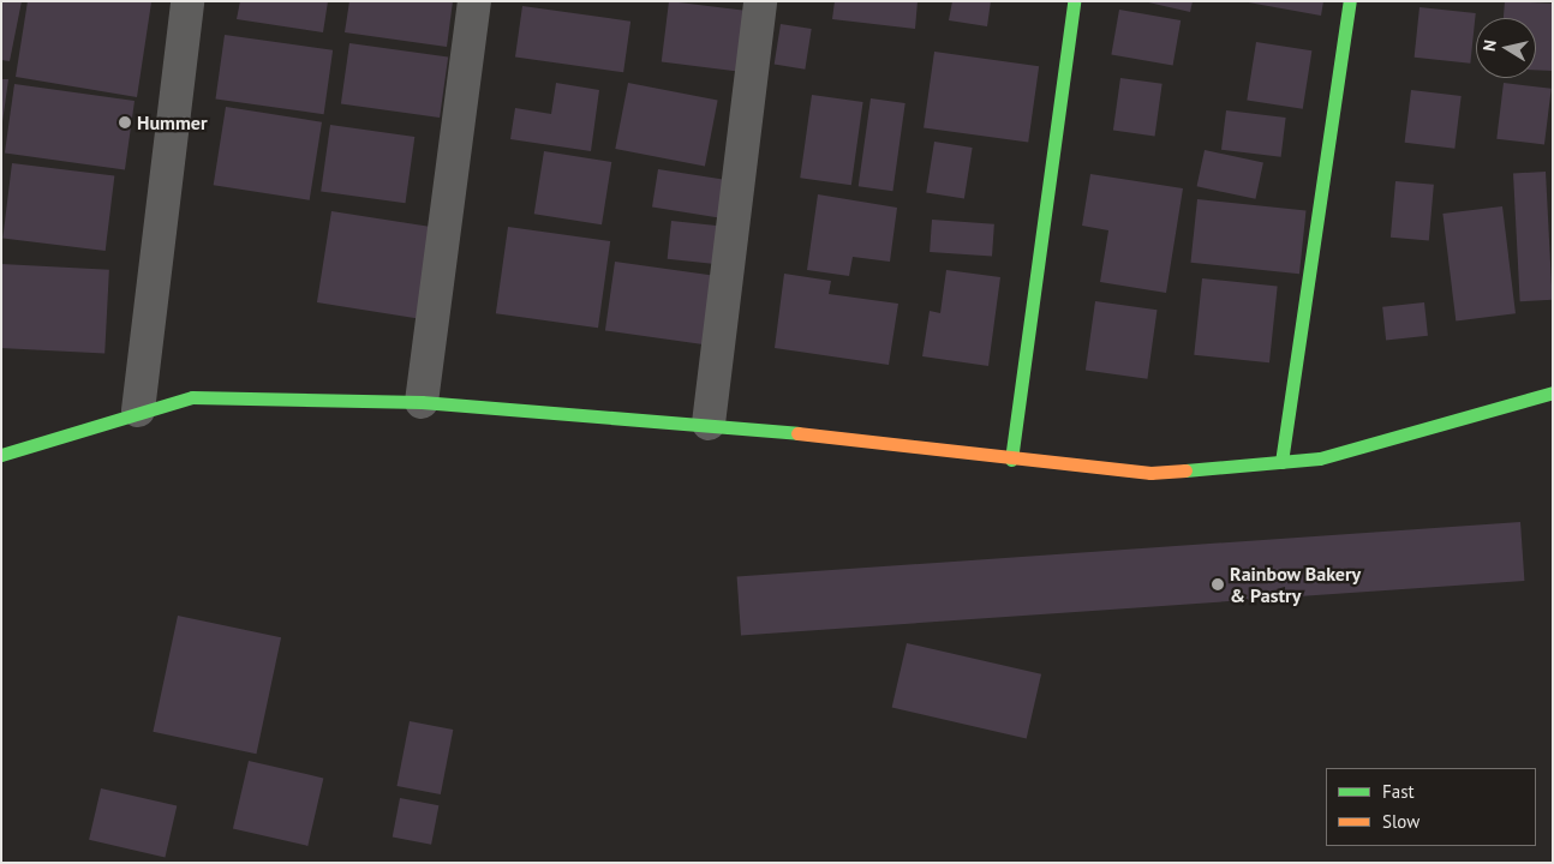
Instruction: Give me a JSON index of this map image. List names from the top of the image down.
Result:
{
  "places": ["Hummer", "Rainbow Bakery & Pastry"],
  "legend": ["Fast", "Slow"],
  "north": "left"
}
